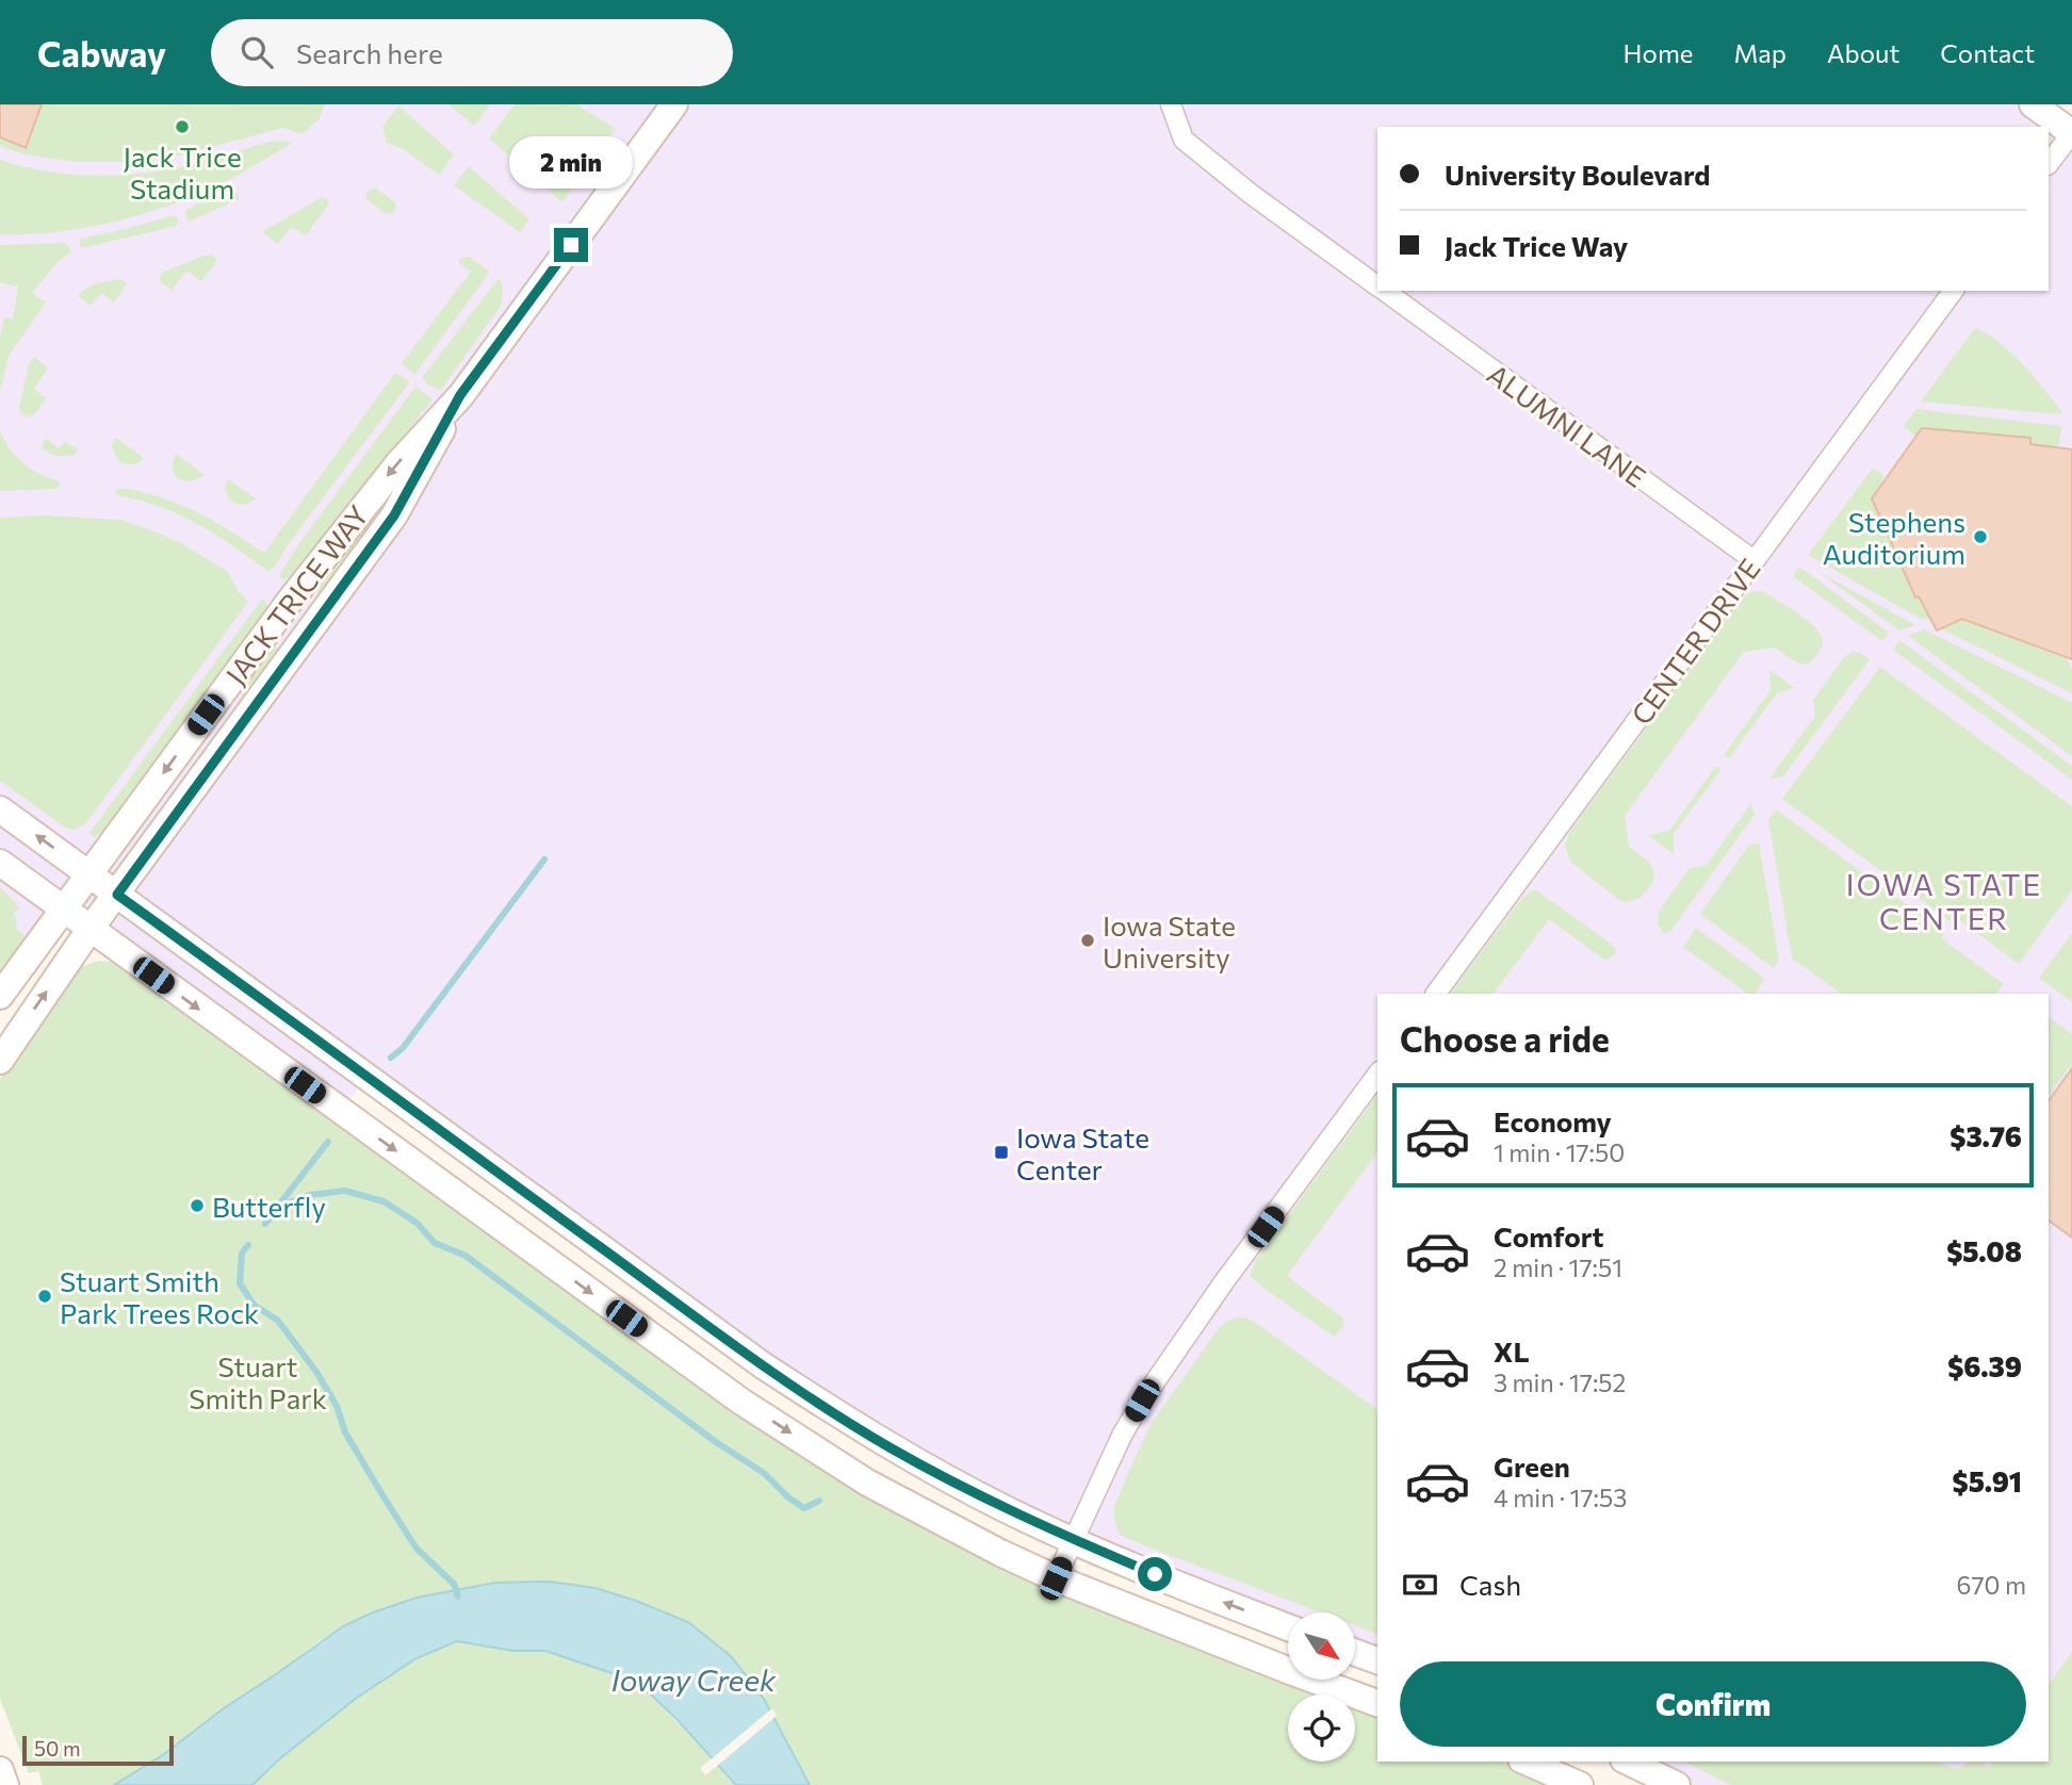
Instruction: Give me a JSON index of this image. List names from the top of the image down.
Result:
{
  "streets": {
    "main road": ["JACK TRICE WAY"],
    "street": ["ALUMNI LANE", "CENTER DRIVE"]
  },
  "crossings": [
    ["ALUMNI LANE", "CENTER DRIVE"]
  ],
  "districts": ["IOWA STATE CENTER"],
  "water": ["Ioway Creek"],
  "parks": ["Stuart Smith Park"],
  "places": {
    "other": [
      "Jack Trice Stadium",
      "Stephens Auditorium",
      "Iowa State University",
      "Butterfly",
      "Stuart Smith Park Trees Rock"
    ],
    "transit": ["Iowa State Center"]
  },
  "scale_bar": "50 m",
  "north": "bottom right",
  "page": {
    "header": "Cabway",
    "search": "Search here",
    "nav": [
      "Home",
      "Map",
      "About",
      "Contact"
    ],
    "banner": ["University Boulevard", "Jack Trice Way"],
    "bubble": "2 min",
    "heading": "Choose a ride",
    "list": [
      {
        "name": "Economy",
        "note": "1 min · 17:50",
        "value": "$3.76"
      },
      {
        "name": "Comfort",
        "note": "2 min · 17:51",
        "value": "$5.08"
      },
      {
        "name": "XL",
        "note": "3 min · 17:52",
        "value": "$6.39"
      },
      {
        "name": "Green",
        "note": "4 min · 17:53",
        "value": "$5.91"
      }
    ],
    "pay": ["Cash", "670 m"],
    "buttons": "Confirm",
    "scale": "50 m"
  }
}
